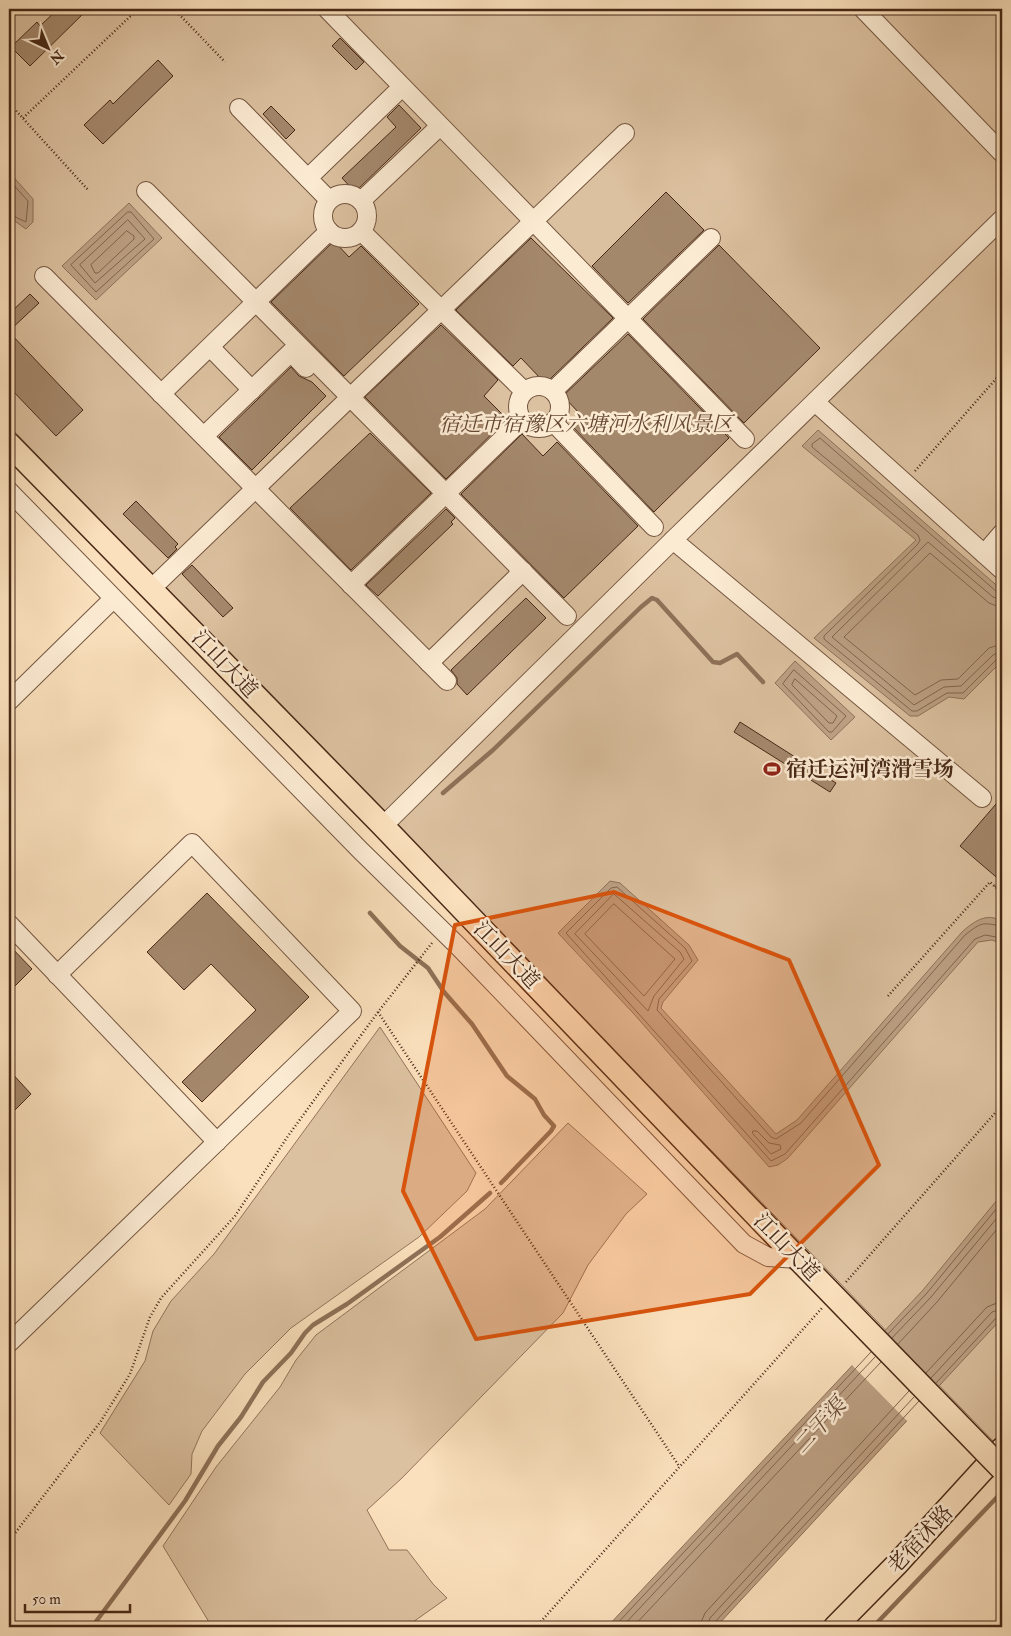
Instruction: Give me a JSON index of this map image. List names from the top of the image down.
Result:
{
  "streets": {
    "main road": ["江山大道", "老宿沭路"]
  },
  "water": ["二干渠"],
  "parks": ["宿迁市宿豫区六塘河水利风景区"],
  "places": {
    "sports": ["宿迁运河湾滑雪场"]
  },
  "scale_bar": "50 m",
  "north": "bottom right"
}
